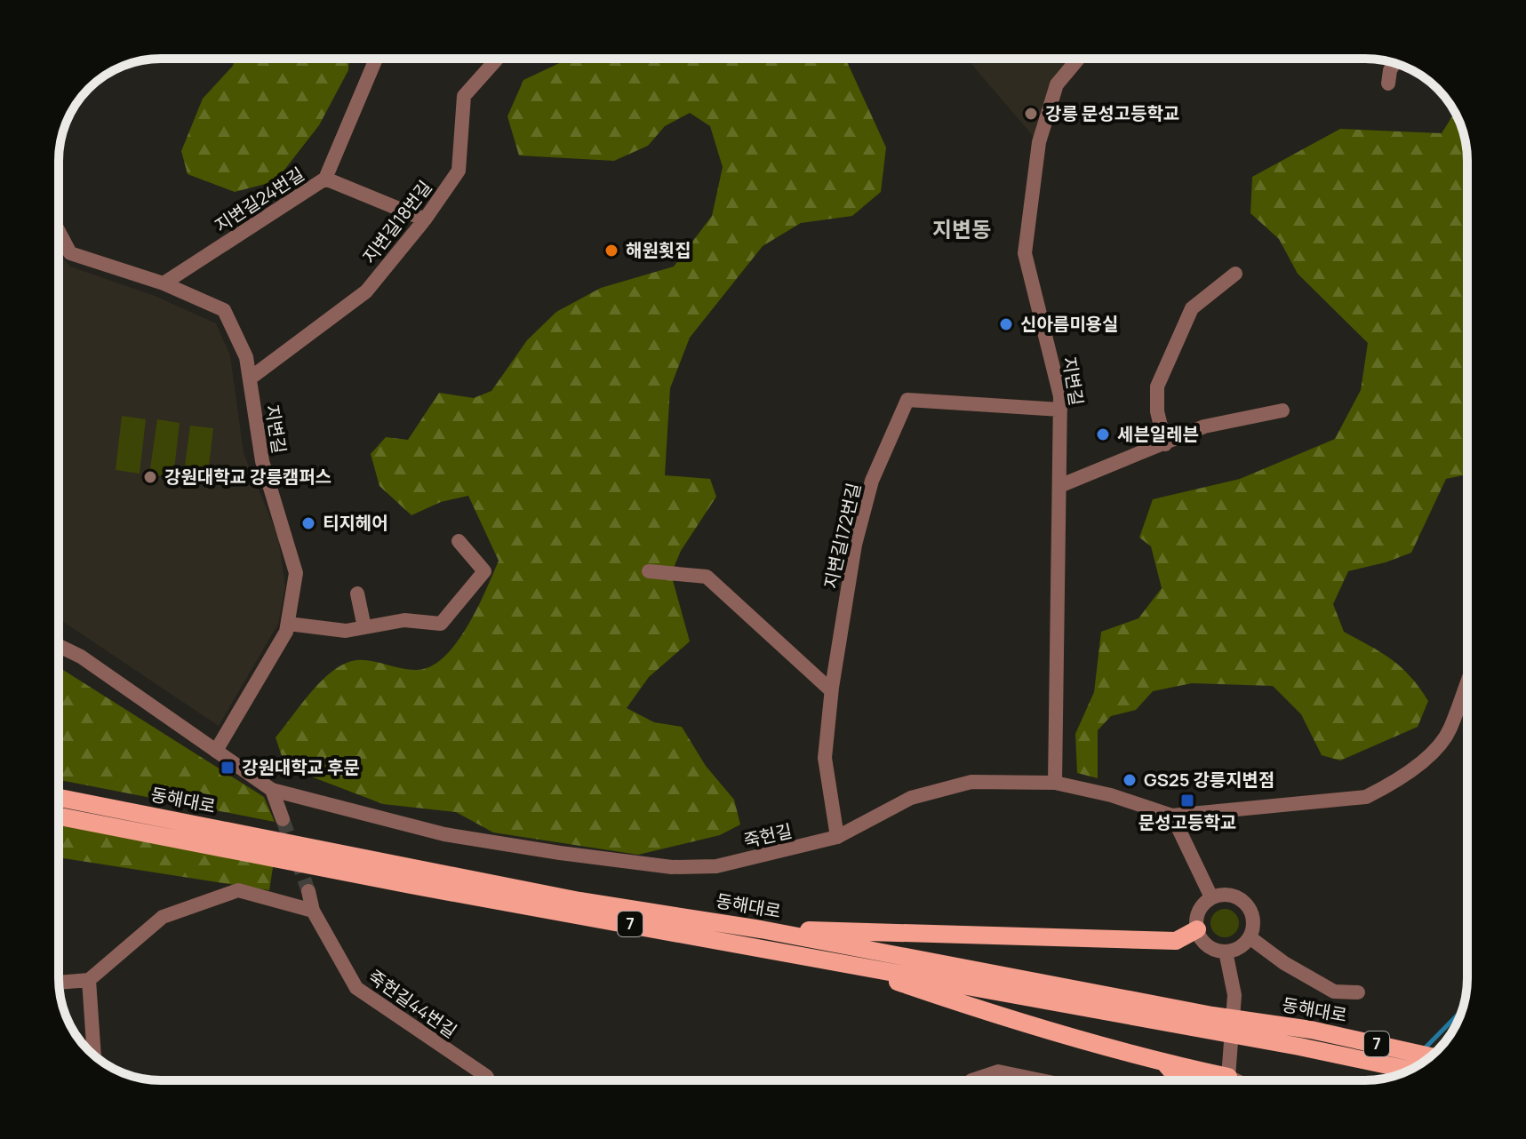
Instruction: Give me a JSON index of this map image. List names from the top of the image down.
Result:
{
  "streets": {
    "main road": ["동해대로", "7"],
    "street": [
      "지변길24번길",
      "지변길18번길",
      "지변길",
      "지변길172번길",
      "죽헌길",
      "죽헌길44번길"
    ]
  },
  "crossings": [
    ["지변길24번길", "지변길"],
    ["지변길18번길", "지변길"],
    ["지변길", "지변길172번길"],
    ["지변길", "죽헌길"],
    ["지변길172번길", "죽헌길"]
  ],
  "districts": ["지변동"],
  "places": {
    "other": [
      "강릉 문성고등학교",
      "해원횟집",
      "신아름미용실",
      "세븐일레븐",
      "강원대학교 강릉캠퍼스",
      "티지헤어",
      "GS25 강릉지변점"
    ],
    "transit": ["강원대학교 후문", "문성고등학교"]
  }
}
